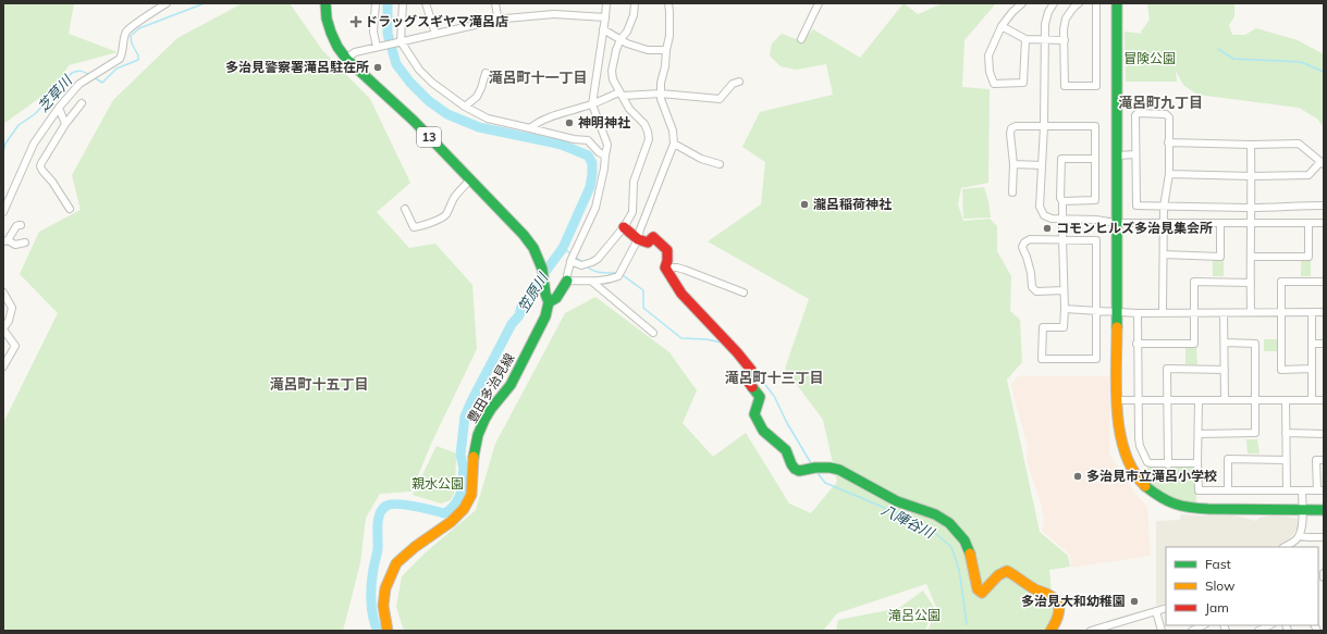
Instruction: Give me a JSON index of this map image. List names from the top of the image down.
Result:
{
  "streets": {
    "street": ["13", "豊田多治見線"]
  },
  "districts": [
    "滝呂町十一丁目",
    "滝呂町九丁目",
    "滝呂町十三丁目",
    "滝呂町十五丁目"
  ],
  "water": ["芝草川", "笠原川", "八陣谷川"],
  "parks": ["冒険公園", "親水公園", "滝呂公園"],
  "places": {
    "health": ["ドラッグスギヤマ滝呂店"],
    "other": [
      "多治見警察署滝呂駐在所",
      "神明神社",
      "瀧呂稲荷神社",
      "コモンヒルズ多治見集会所",
      "多治見市立滝呂小学校",
      "多治見大和幼稚園"
    ]
  },
  "legend": ["Fast", "Slow", "Jam"]
}
